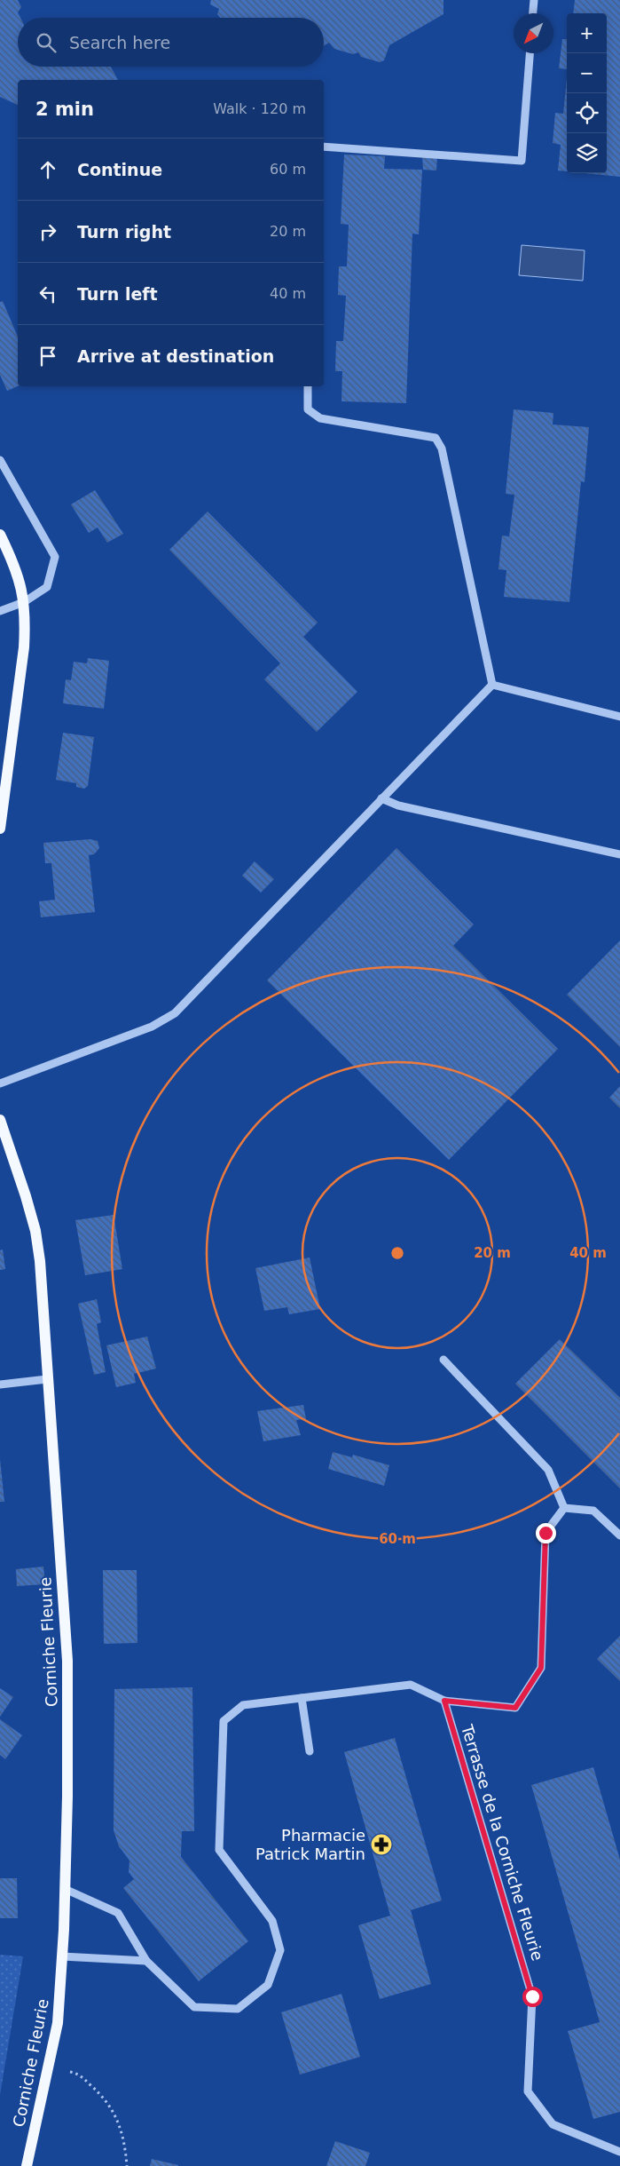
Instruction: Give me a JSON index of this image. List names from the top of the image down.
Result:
{
  "streets": {
    "main road": ["Corniche Fleurie"],
    "street": ["Terrasse de la Corniche Fleurie"]
  },
  "crossings": [
    ["Corniche Fleurie", "Terrasse de la Corniche Fleurie"]
  ],
  "places": {
    "pharmacy": ["Pharmacie Patrick Martin"]
  },
  "north": "bottom left",
  "page": {
    "map_buttons": ["+", "−"],
    "search": "Search here",
    "heading": ["2 min", "Walk · 120 m"],
    "list": [
      ["Continue", "60 m"],
      ["Turn right", "20 m"],
      ["Turn left", "40 m"],
      "Arrive at destination"
    ]
  },
  "rings": ["20 m", "40 m", "60 m"]
}
